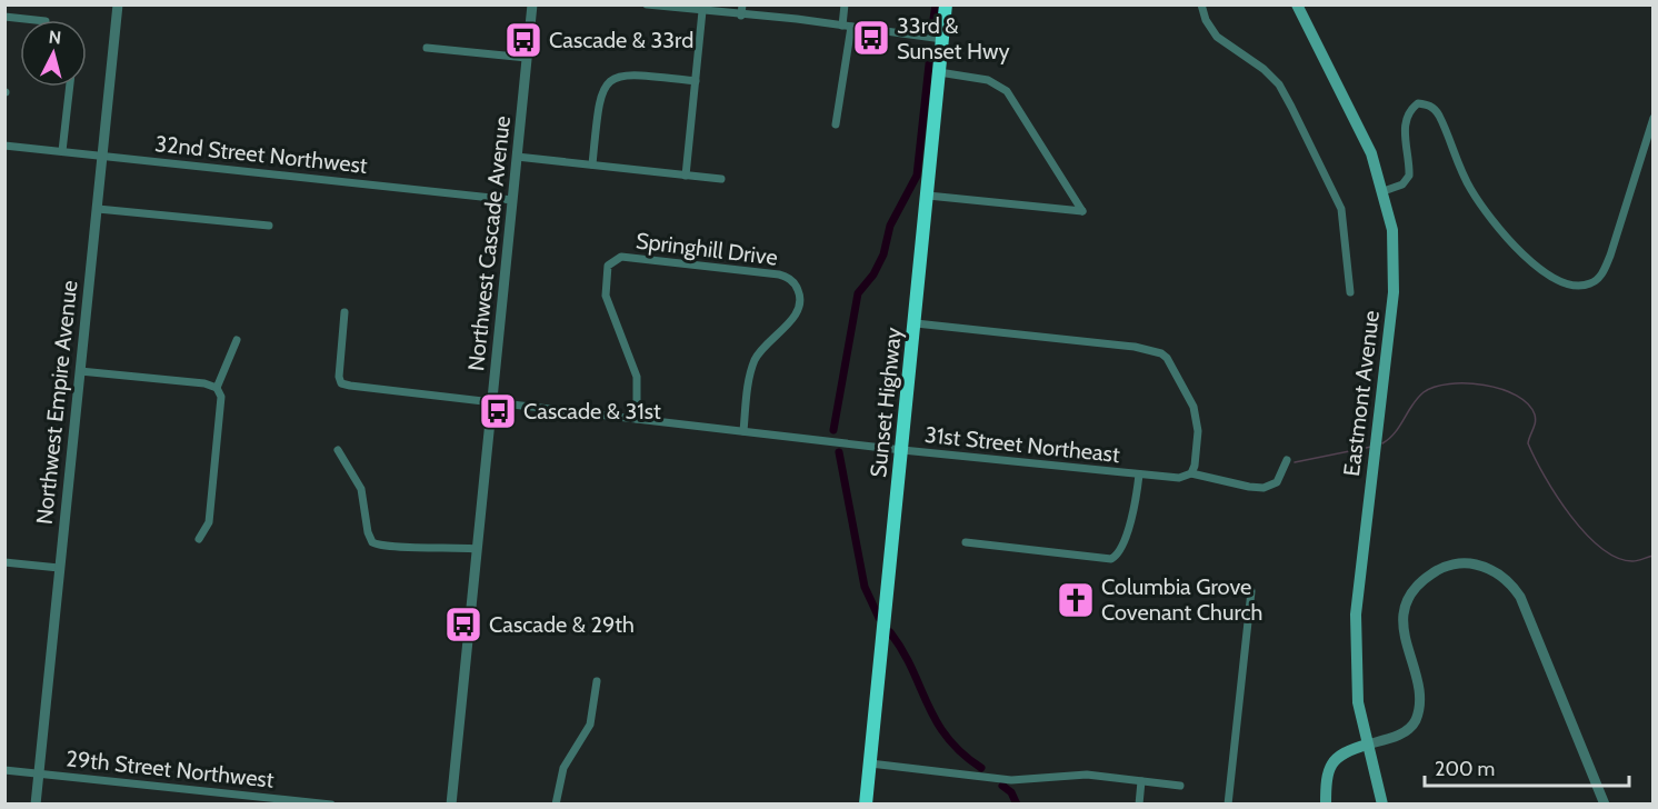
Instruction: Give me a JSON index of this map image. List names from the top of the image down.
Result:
{
  "streets": {
    "highway": ["Sunset Highway"],
    "main road": ["Eastmont Avenue"],
    "street": [
      "32nd Street Northwest",
      "Northwest Cascade Avenue",
      "Springhill Drive",
      "Northwest Empire Avenue",
      "31st Street Northeast",
      "29th Street Northwest"
    ]
  },
  "crossings": [
    ["32nd Street Northwest", "Northwest Cascade Avenue"],
    ["32nd Street Northwest", "Northwest Empire Avenue"],
    ["Northwest Cascade Avenue", "31st Street Northeast"],
    ["Springhill Drive", "31st Street Northeast"],
    ["Northwest Empire Avenue", "29th Street Northwest"],
    ["Sunset Highway", "31st Street Northeast"]
  ],
  "places": {
    "bus stop": [
      "33rd & Sunset Hwy",
      "Cascade & 33rd",
      "Cascade & 31st",
      "Cascade & 29th"
    ],
    "church": ["Columbia Grove Covenant Church"]
  },
  "scale_bar": "200 m",
  "north": "top"
}
